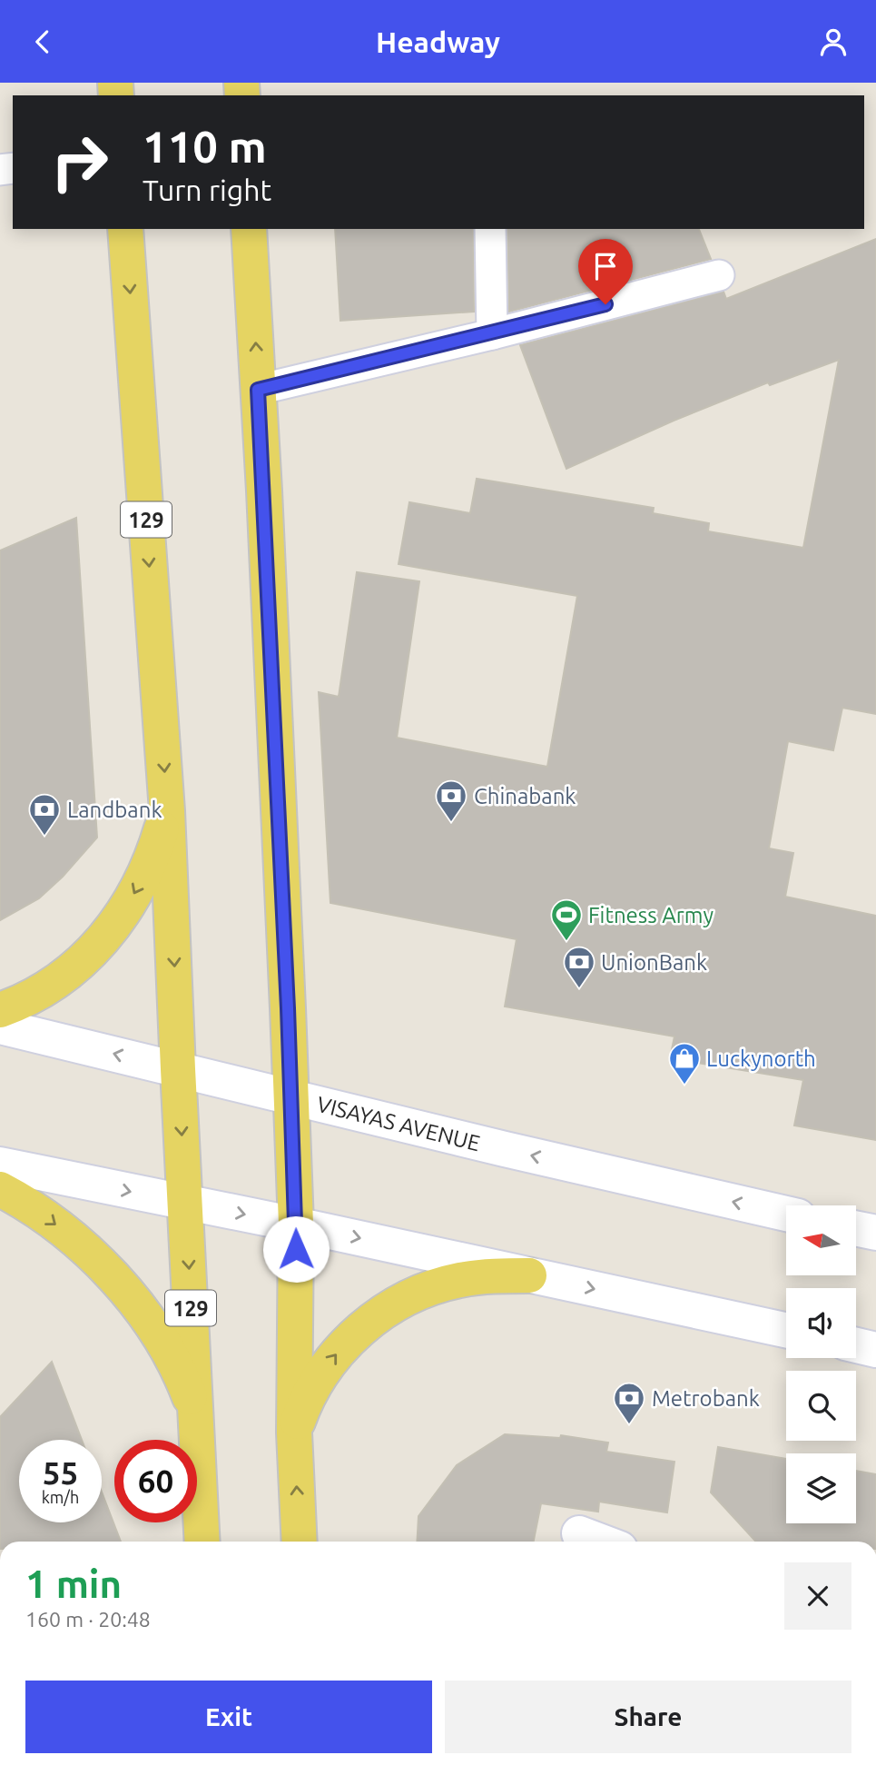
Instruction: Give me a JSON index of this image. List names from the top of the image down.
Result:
{
  "streets": {
    "main road": ["129", "VISAYAS AVENUE"]
  },
  "crossings": [
    ["129", "VISAYAS AVENUE"]
  ],
  "places": {
    "bank": [
      "Chinabank",
      "Landbank",
      "UnionBank",
      "Metrobank"
    ],
    "sports": ["Fitness Army"],
    "shop": ["Luckynorth"]
  },
  "north": "left",
  "page": {
    "header": "Headway",
    "turn": ["110 m", "Turn right"],
    "speed": "55 km/h",
    "limit": "60",
    "heading": ["1 min", "160 m · 20:48"],
    "buttons": ["Exit", "Share"]
  }
}
